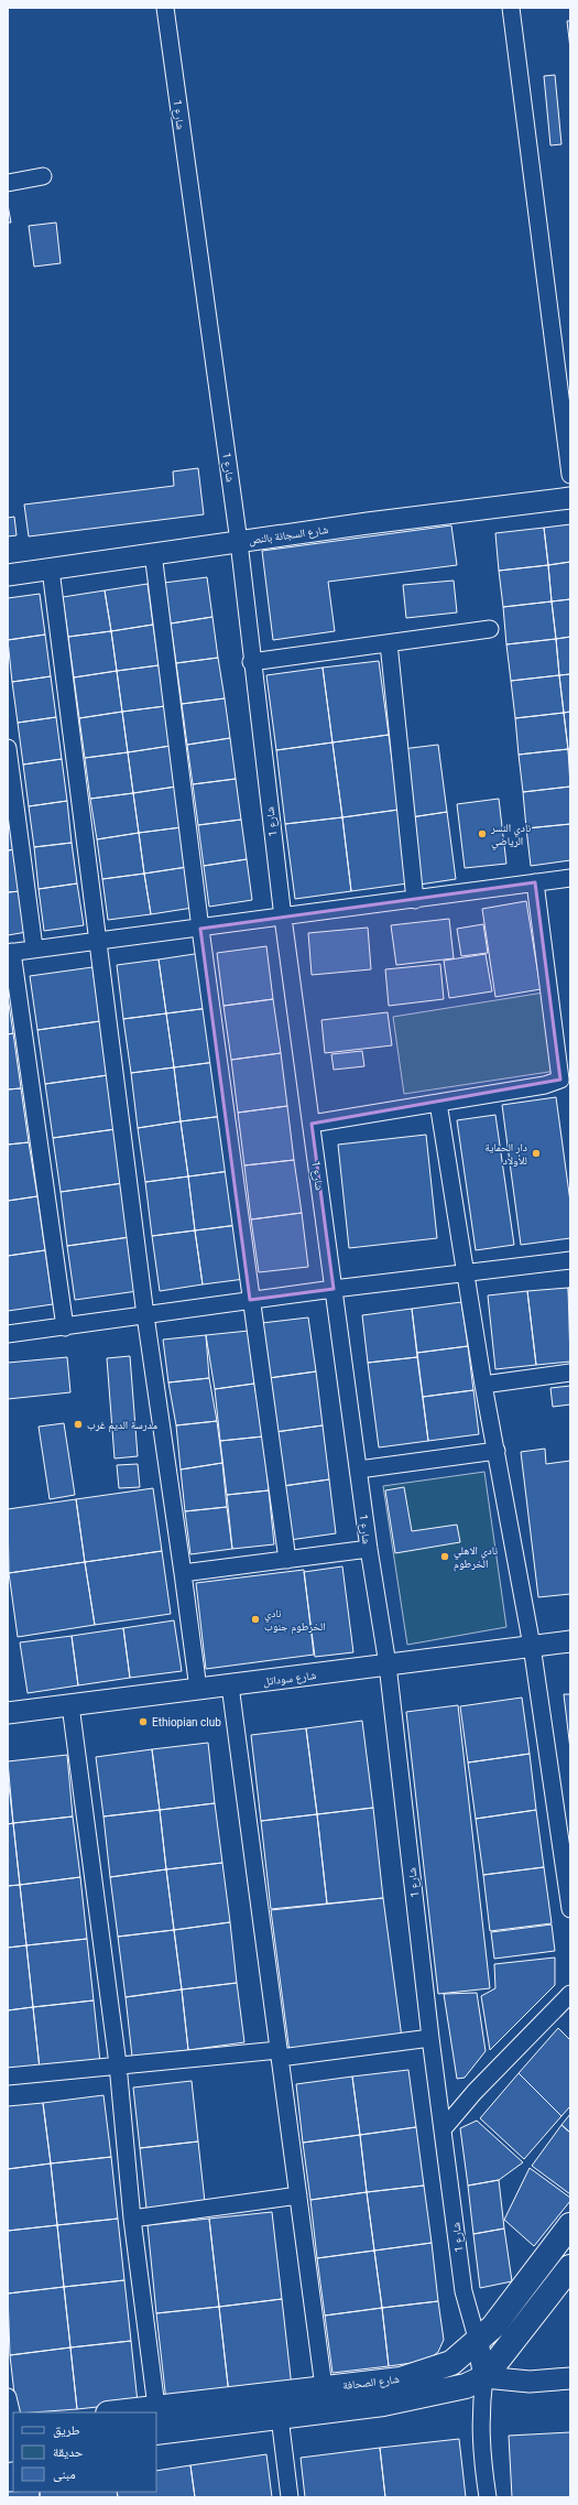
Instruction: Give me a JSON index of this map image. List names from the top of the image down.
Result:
{
  "streets": {
    "main road": ["شارع الصحافة"],
    "street": ["شارع 1", "شارع السجانة بالنص", "شارع سوداتل"]
  },
  "crossings": [
    ["شارع 1", "شارع السجانة بالنص"],
    ["شارع 1", "شارع سوداتل"],
    ["شارع 1", "شارع الصحافة"]
  ],
  "places": [
    "نادي النسر الرياضي",
    "دار الحماية للأولاد",
    "مدرسة الديم غرب",
    "نادي الاهلي الخرطوم",
    "نادي الخرطوم جنوب",
    "Ethiopian club"
  ],
  "legend": ["طريق", "حديقة", "مبنى"]
}
